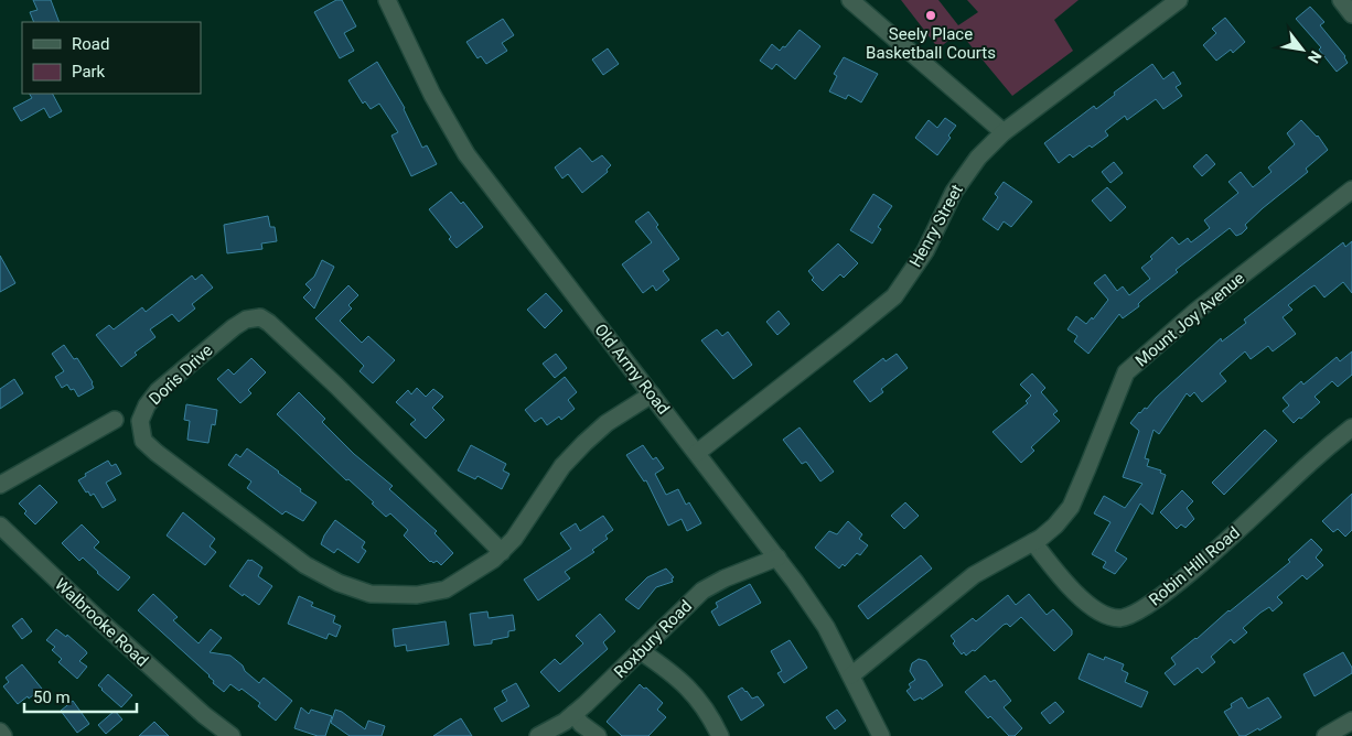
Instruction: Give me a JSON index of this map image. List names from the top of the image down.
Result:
{
  "streets": {
    "street": [
      "Henry Street",
      "Mount Joy Avenue",
      "Old Army Road",
      "Doris Drive",
      "Robin Hill Road",
      "Walbrooke Road",
      "Roxbury Road"
    ]
  },
  "crossings": [
    ["Henry Street", "Old Army Road"],
    ["Mount Joy Avenue", "Old Army Road"],
    ["Mount Joy Avenue", "Robin Hill Road"],
    ["Old Army Road", "Doris Drive"],
    ["Old Army Road", "Roxbury Road"]
  ],
  "places": ["Seely Place Basketball Courts"],
  "legend": ["Road", "Park"],
  "scale_bar": "50 m",
  "north": "bottom right"
}
